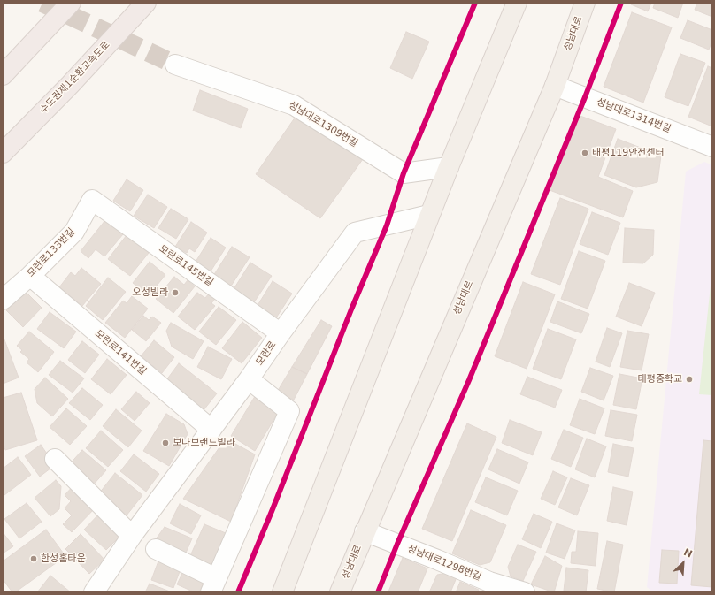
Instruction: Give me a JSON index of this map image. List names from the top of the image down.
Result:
{
  "streets": {
    "highway": ["수도권제1순환고속도로"],
    "main road": ["성남대로"],
    "street": [
      "성남대로1314번길",
      "성남대로1309번길",
      "모란로133번길",
      "모란로145번길",
      "모란로141번길",
      "모란로",
      "성남대로1298번길"
    ]
  },
  "crossings": [
    ["성남대로", "성남대로1314번길"],
    ["성남대로", "성남대로1298번길"],
    ["모란로133번길", "모란로145번길"],
    ["모란로133번길", "모란로141번길"],
    ["모란로145번길", "모란로"],
    ["모란로141번길", "모란로"]
  ],
  "places": [
    "태평119안전센터",
    "오성빌라",
    "태평중학교",
    "보나브랜드빌라",
    "한성홈타운"
  ],
  "north": "top right"
}
